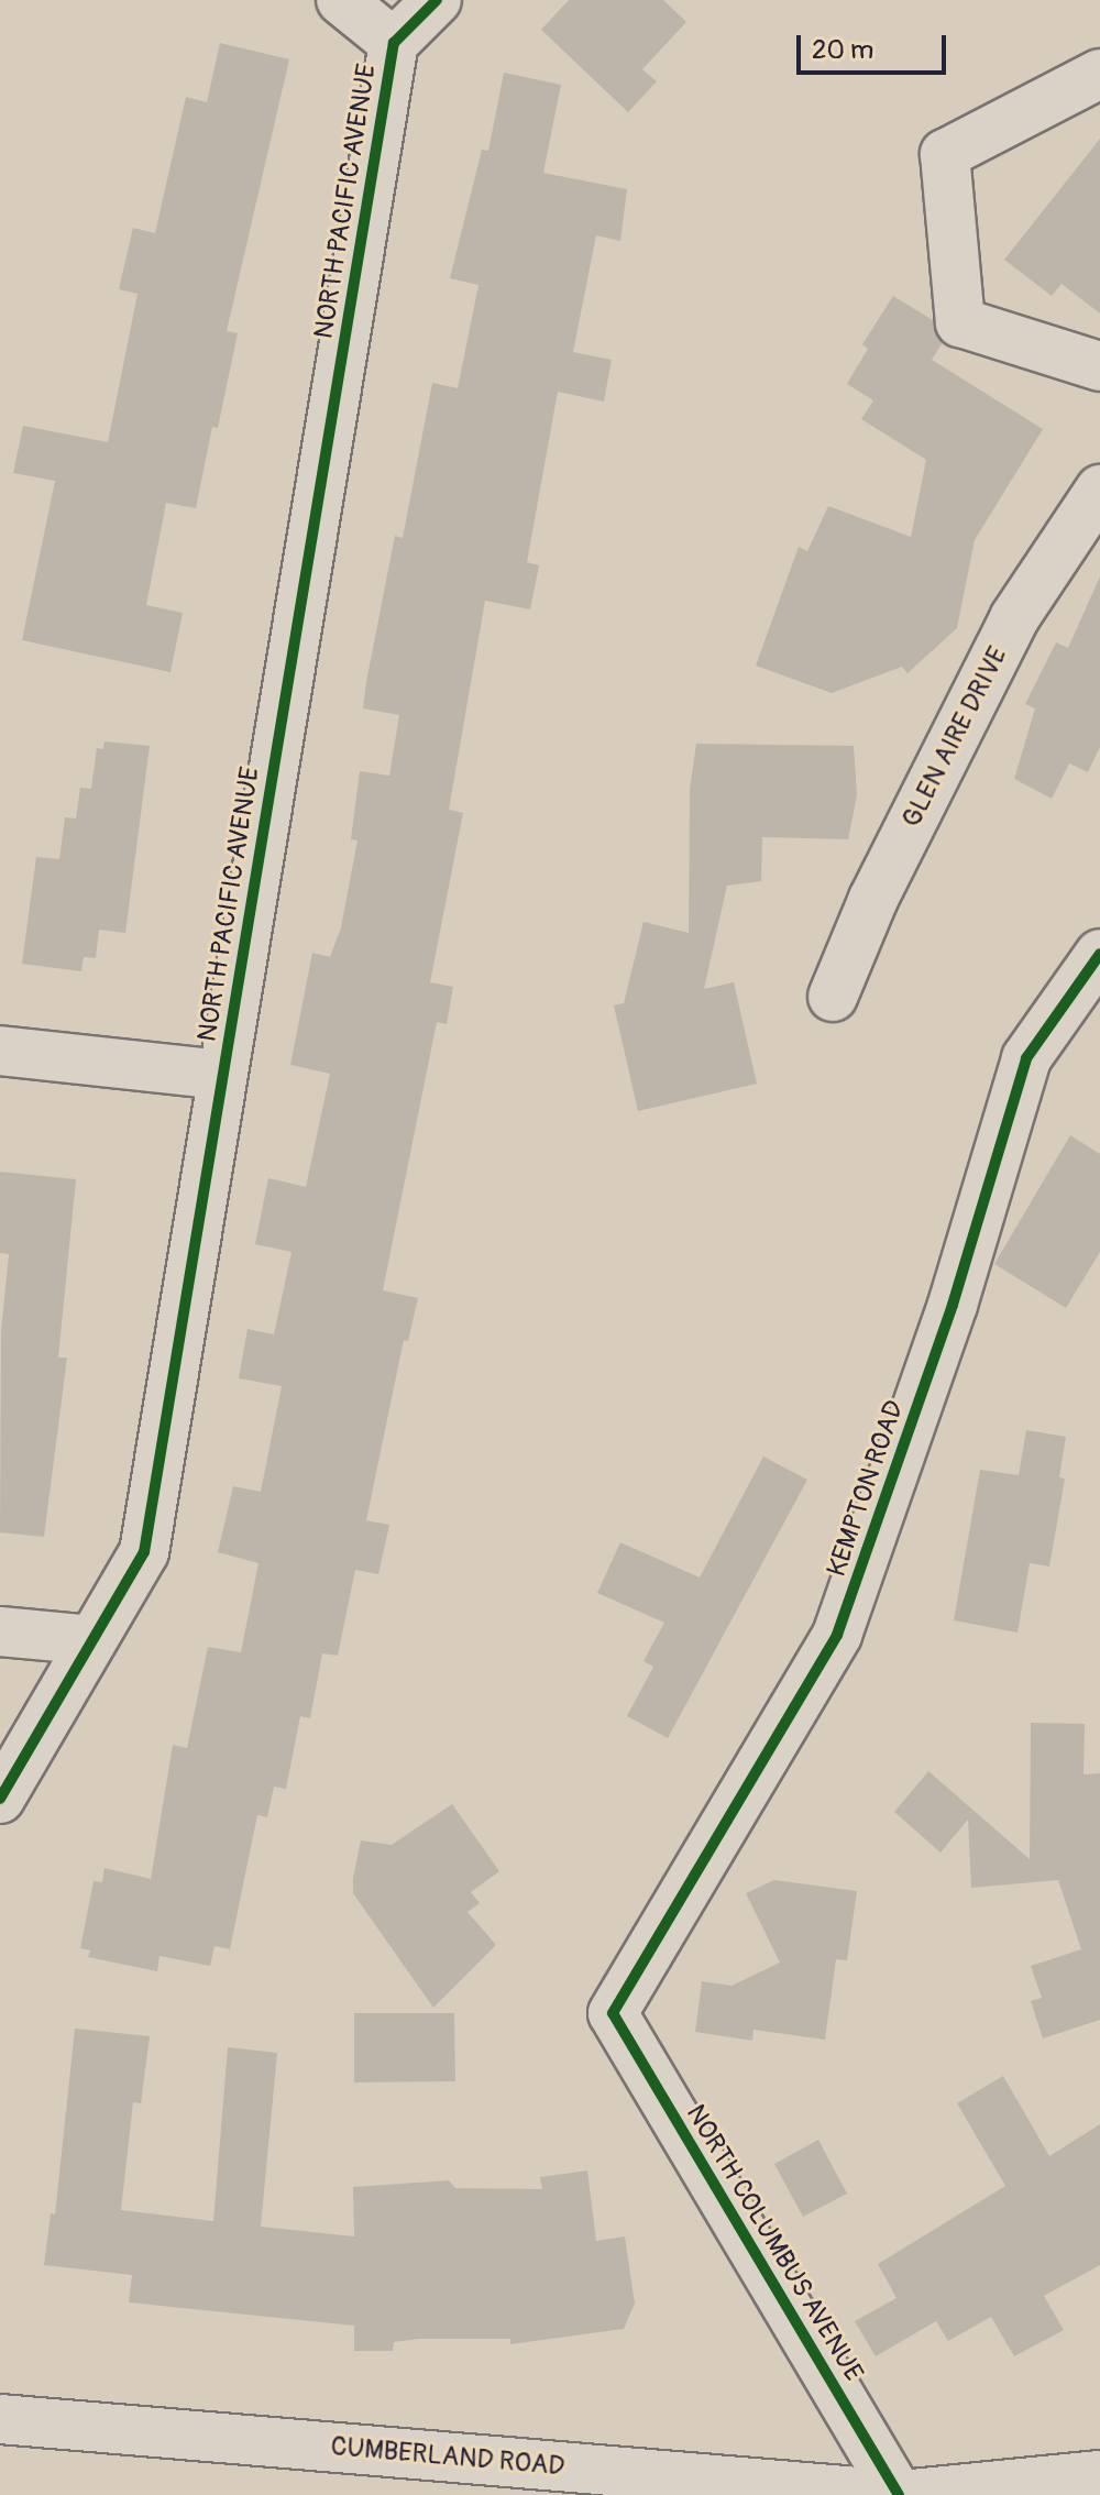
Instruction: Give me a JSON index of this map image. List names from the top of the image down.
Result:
{
  "streets": {
    "street": [
      "NORTH PACIFIC AVENUE",
      "GLEN AIRE DRIVE",
      "KEMPTON ROAD",
      "NORTH COLUMBUS AVENUE",
      "CUMBERLAND ROAD"
    ]
  },
  "crossings": [
    ["KEMPTON ROAD", "NORTH COLUMBUS AVENUE"],
    ["NORTH COLUMBUS AVENUE", "CUMBERLAND ROAD"]
  ],
  "scale_bar": "20 m"
}
